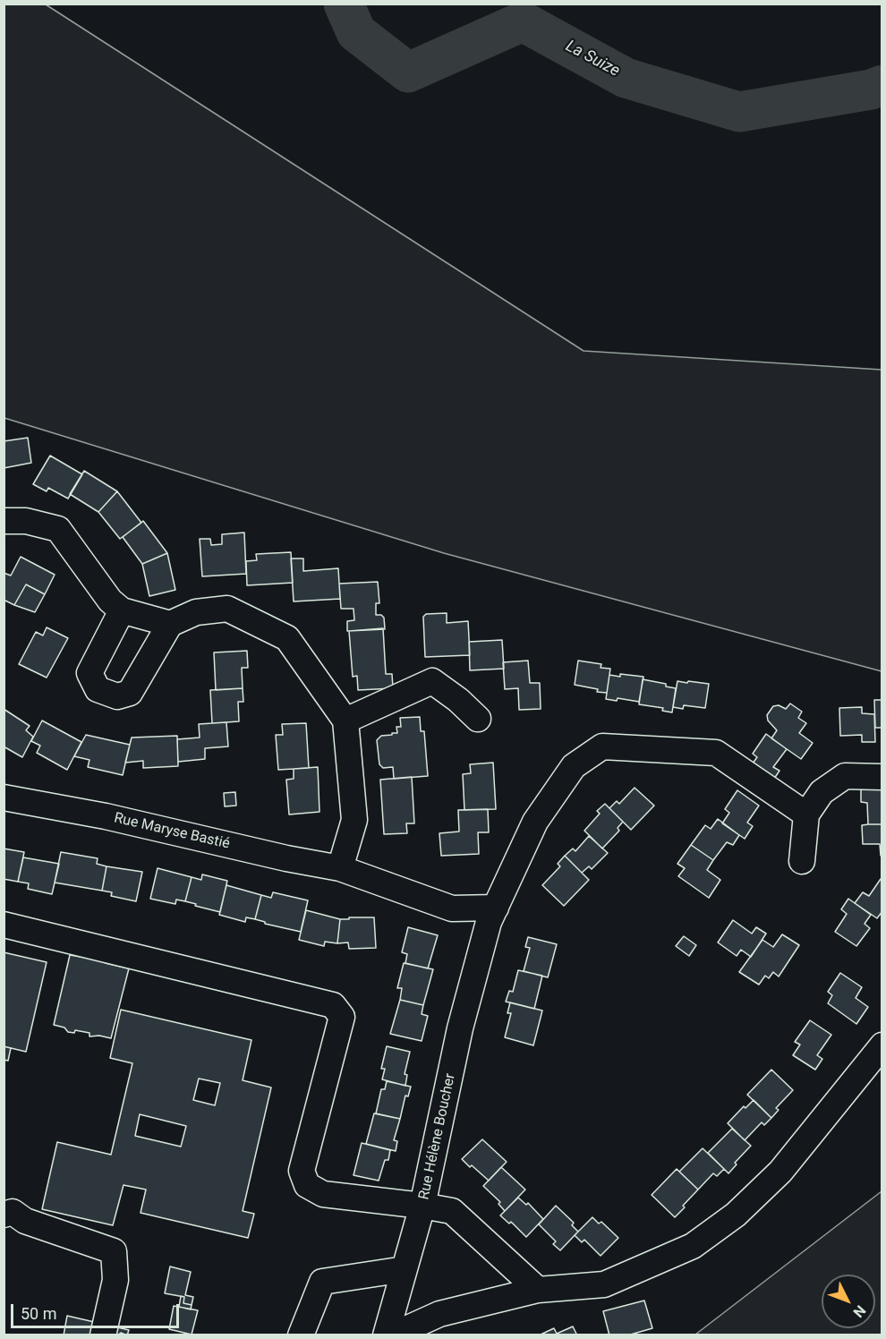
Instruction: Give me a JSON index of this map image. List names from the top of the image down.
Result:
{
  "streets": {
    "street": ["Rue Maryse Bastié", "Rue Hélène Boucher"]
  },
  "crossings": [
    ["Rue Maryse Bastié", "Rue Hélène Boucher"]
  ],
  "water": ["La Suize"],
  "scale_bar": "50 m",
  "north": "bottom right"
}
